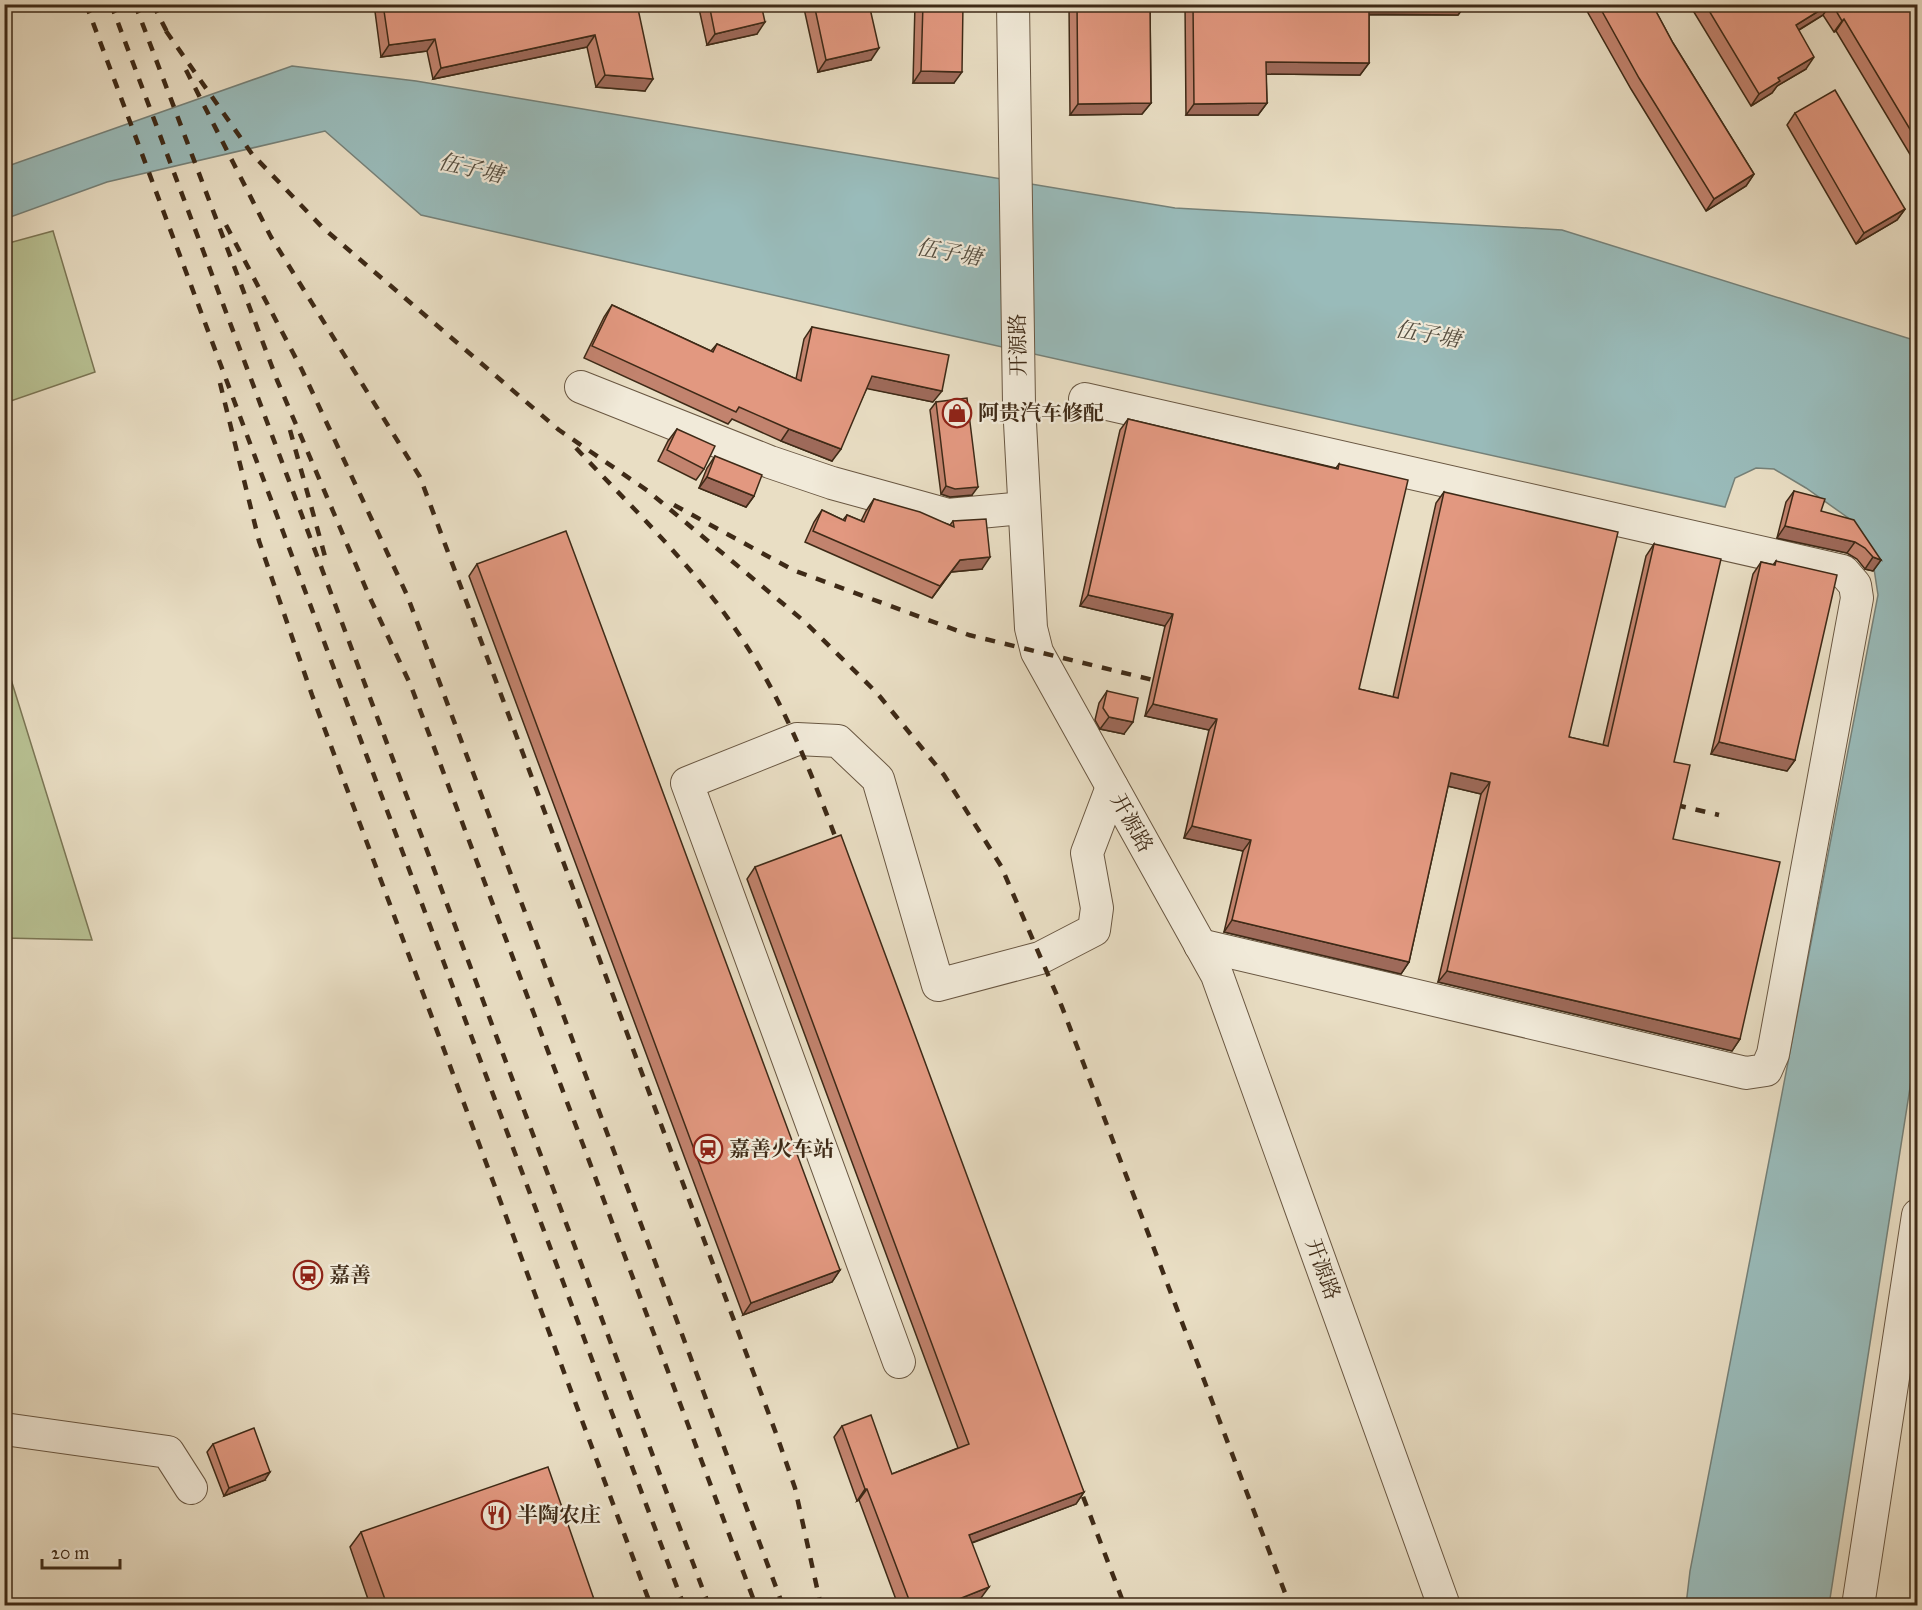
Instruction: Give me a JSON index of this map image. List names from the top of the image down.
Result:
{
  "streets": {
    "street": ["开源路"]
  },
  "water": ["伍子塘"],
  "places": {
    "shop": ["阿贵汽车修配"],
    "station": ["嘉善火车站", "嘉善"],
    "restaurant": ["半陶农庄"]
  },
  "scale_bar": "20 m"
}
